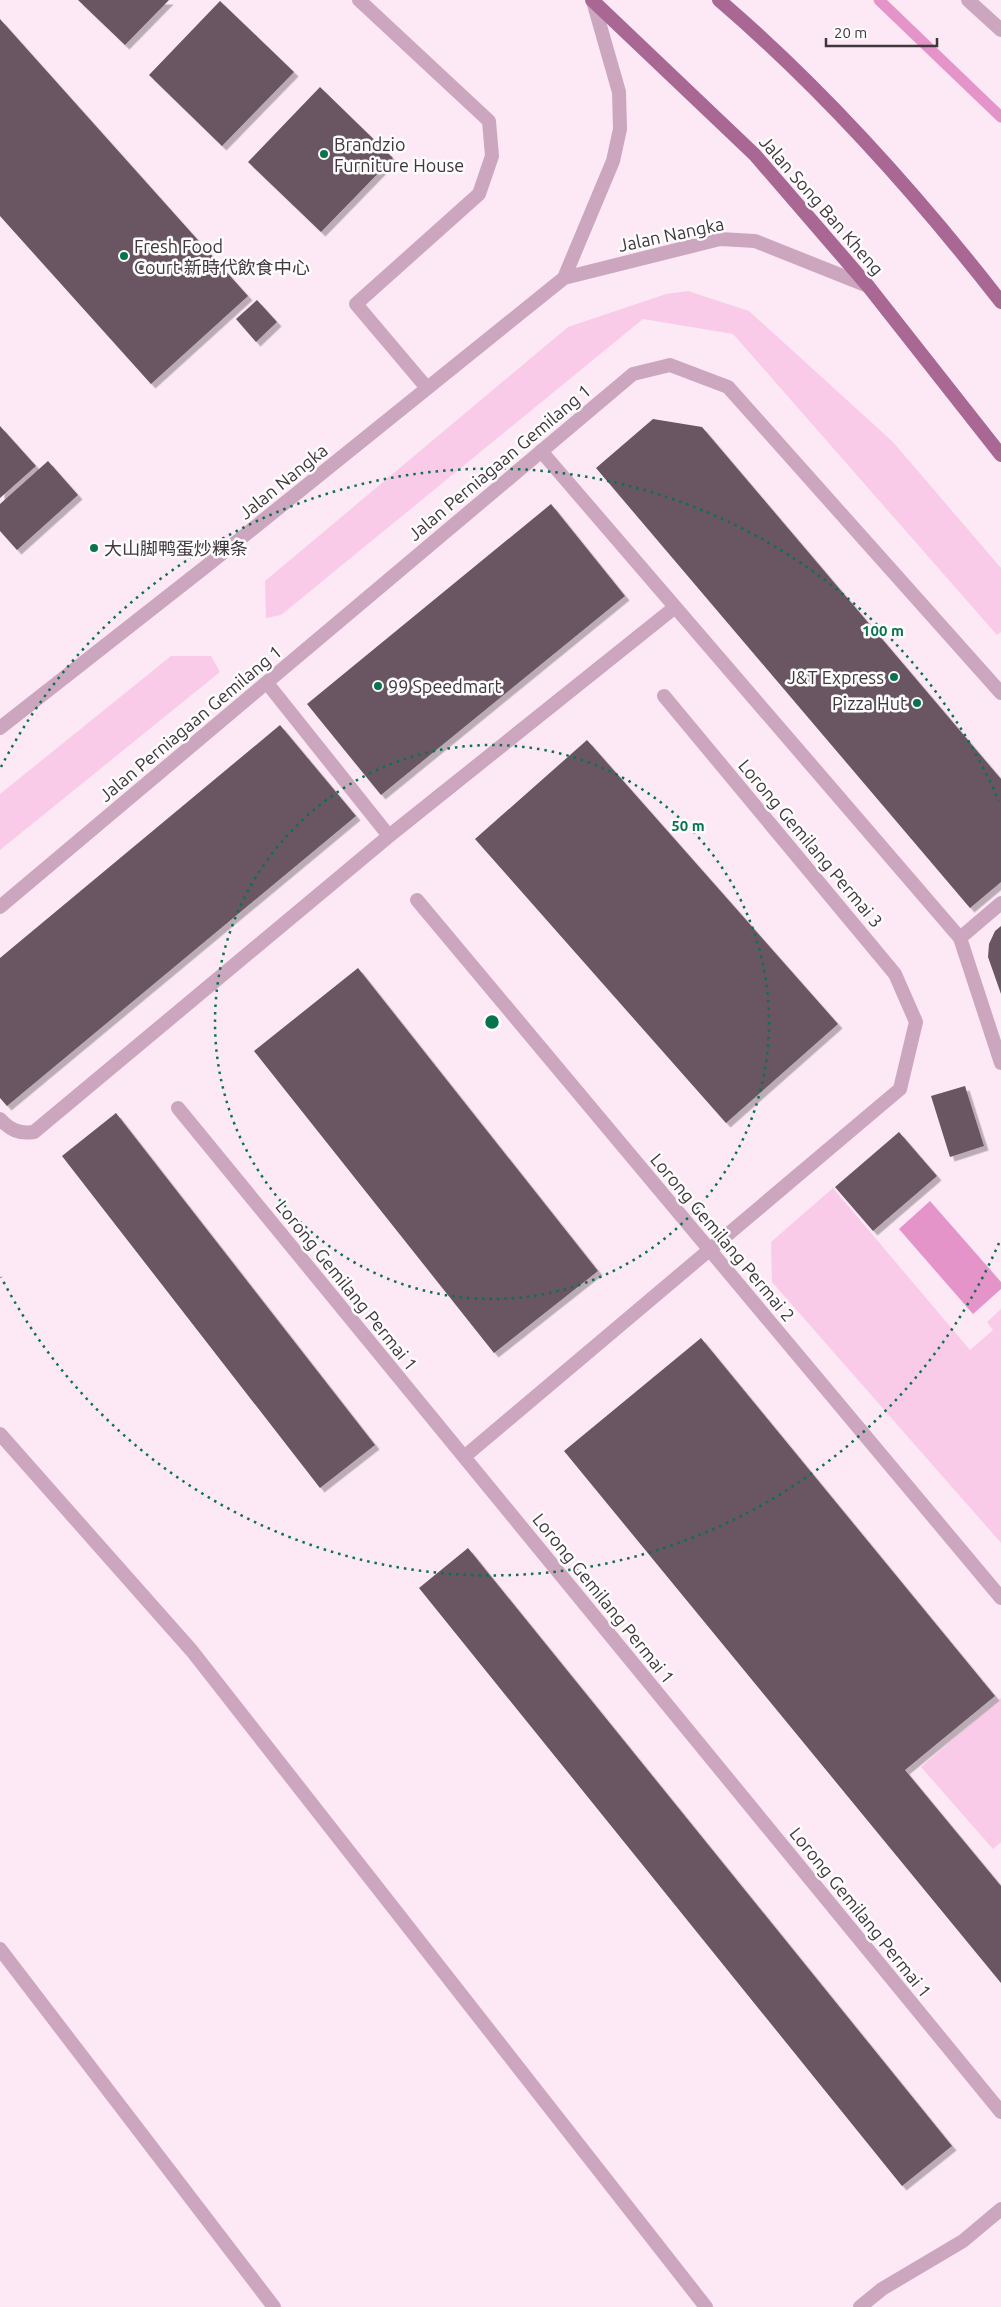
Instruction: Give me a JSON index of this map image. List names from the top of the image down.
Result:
{
  "streets": {
    "main road": ["Jalan Song Ban Kheng"],
    "street": [
      "Jalan Nangka",
      "Jalan Perniagaan Gemilang 1",
      "Lorong Gemilang Permai 3",
      "Lorong Gemilang Permai 2",
      "Lorong Gemilang Permai 1"
    ]
  },
  "crossings": [
    ["Jalan Song Ban Kheng", "Jalan Nangka"],
    ["Lorong Gemilang Permai 3", "Lorong Gemilang Permai 2"]
  ],
  "places": [
    "Brandzio Furniture House",
    "Fresh Food Court 新時代飲食中心",
    "大山脚鸭蛋炒粿条",
    "J&T Express",
    "99 Speedmart",
    "Pizza Hut"
  ],
  "scale_bar": "20 m",
  "rings": ["100 m", "50 m"]
}
